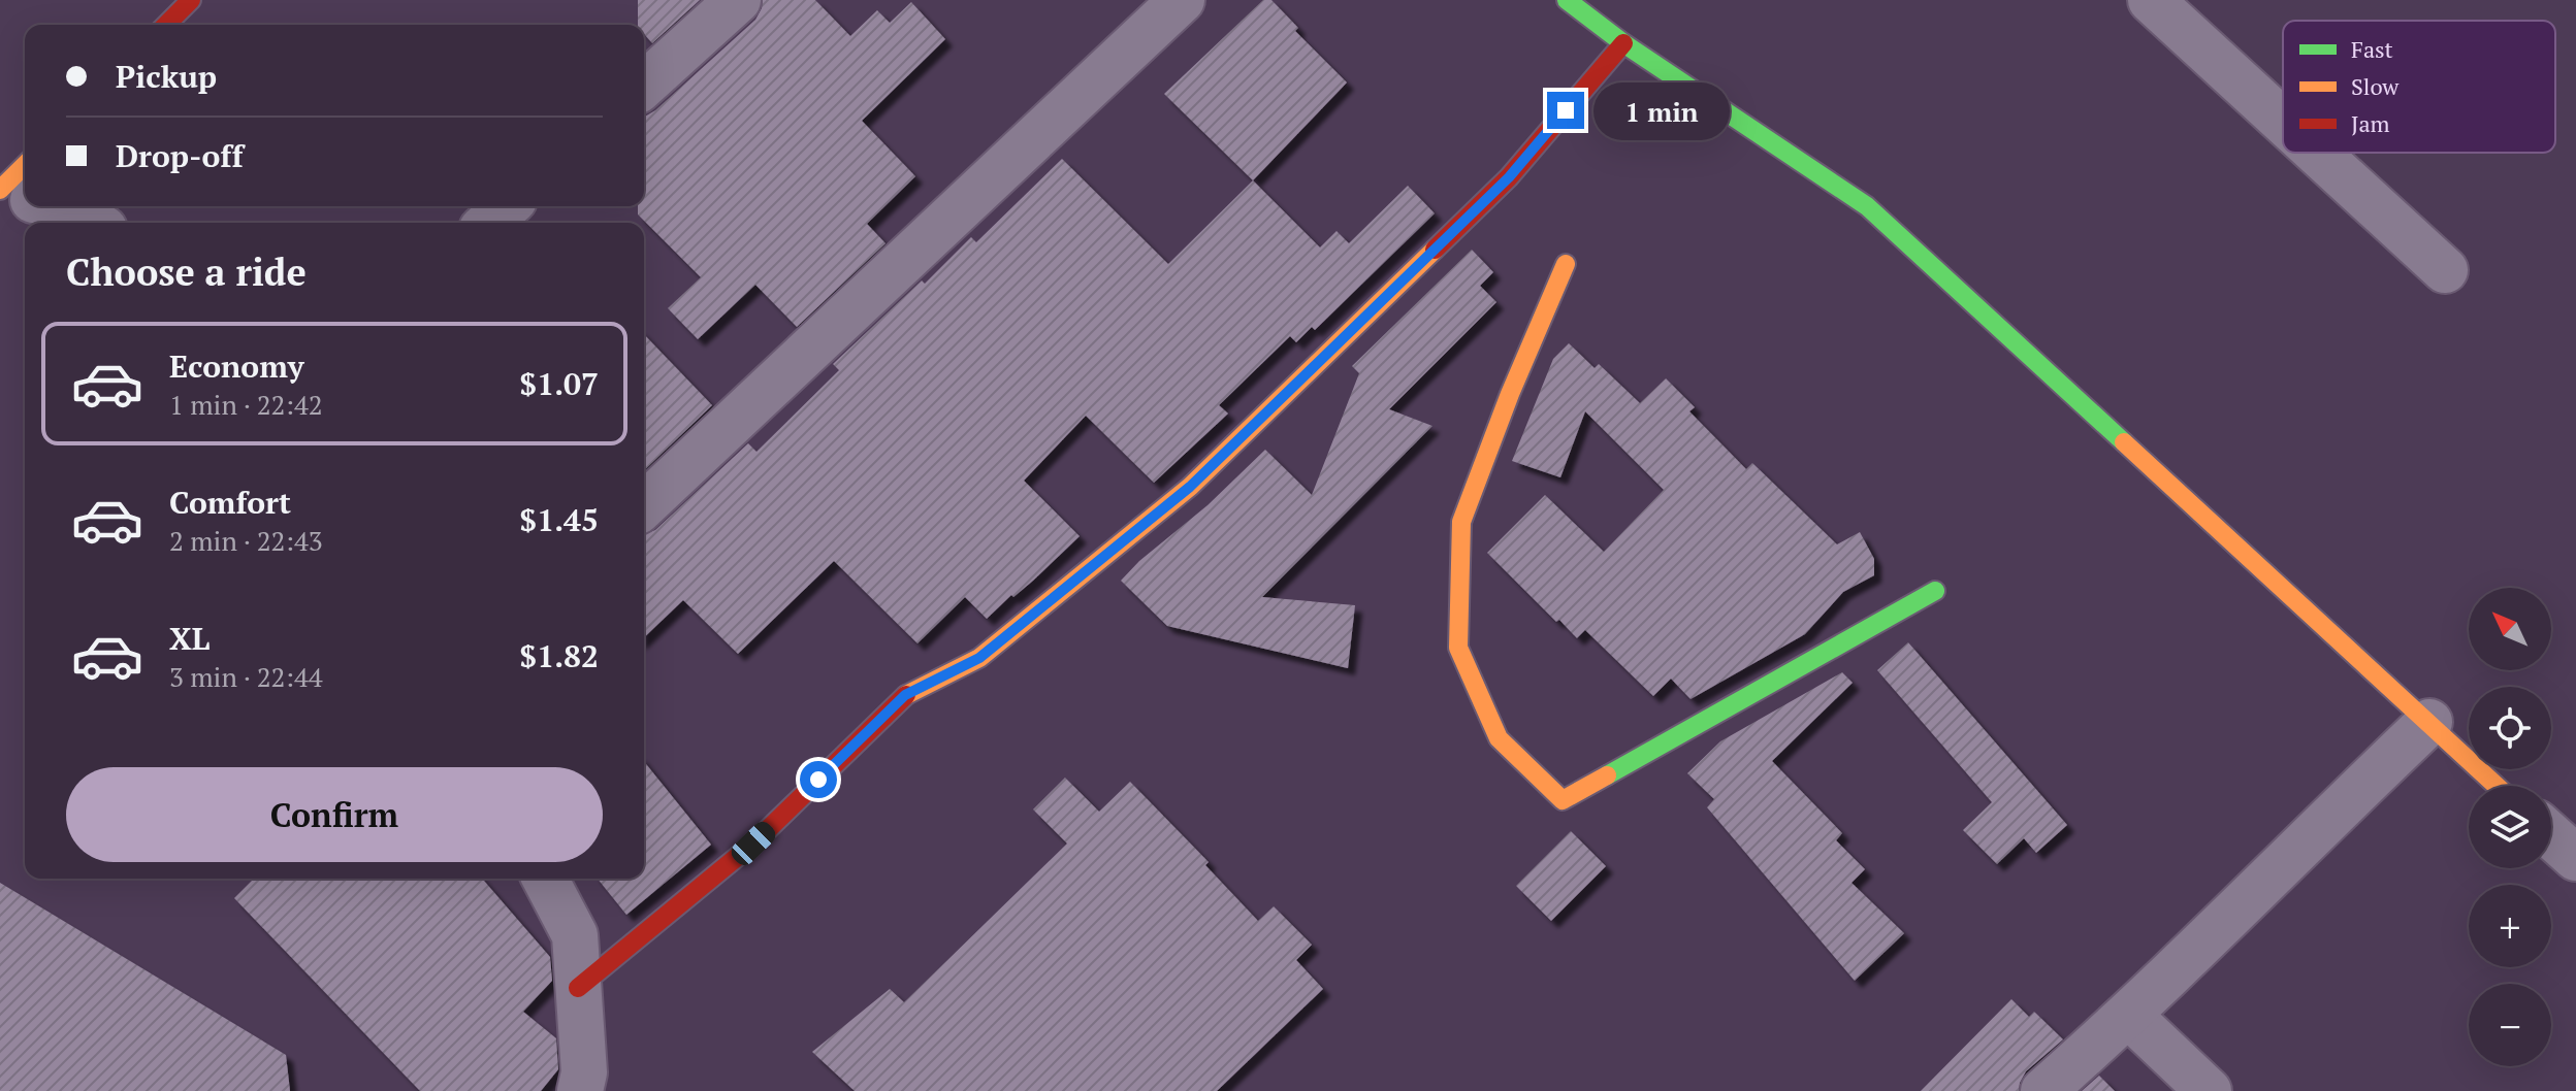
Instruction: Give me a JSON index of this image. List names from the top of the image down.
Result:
{
  "legend": ["Fast", "Slow", "Jam"],
  "north": "top left",
  "page": {
    "banner": ["Pickup", "Drop-off"],
    "bubble": "1 min",
    "heading": "Choose a ride",
    "list": [
      {
        "name": "Economy",
        "note": "1 min · 22:42",
        "value": "$1.07"
      },
      {
        "name": "Comfort",
        "note": "2 min · 22:43",
        "value": "$1.45"
      },
      {
        "name": "XL",
        "note": "3 min · 22:44",
        "value": "$1.82"
      }
    ],
    "map_buttons": ["+", "−"],
    "buttons": "Confirm"
  }
}
